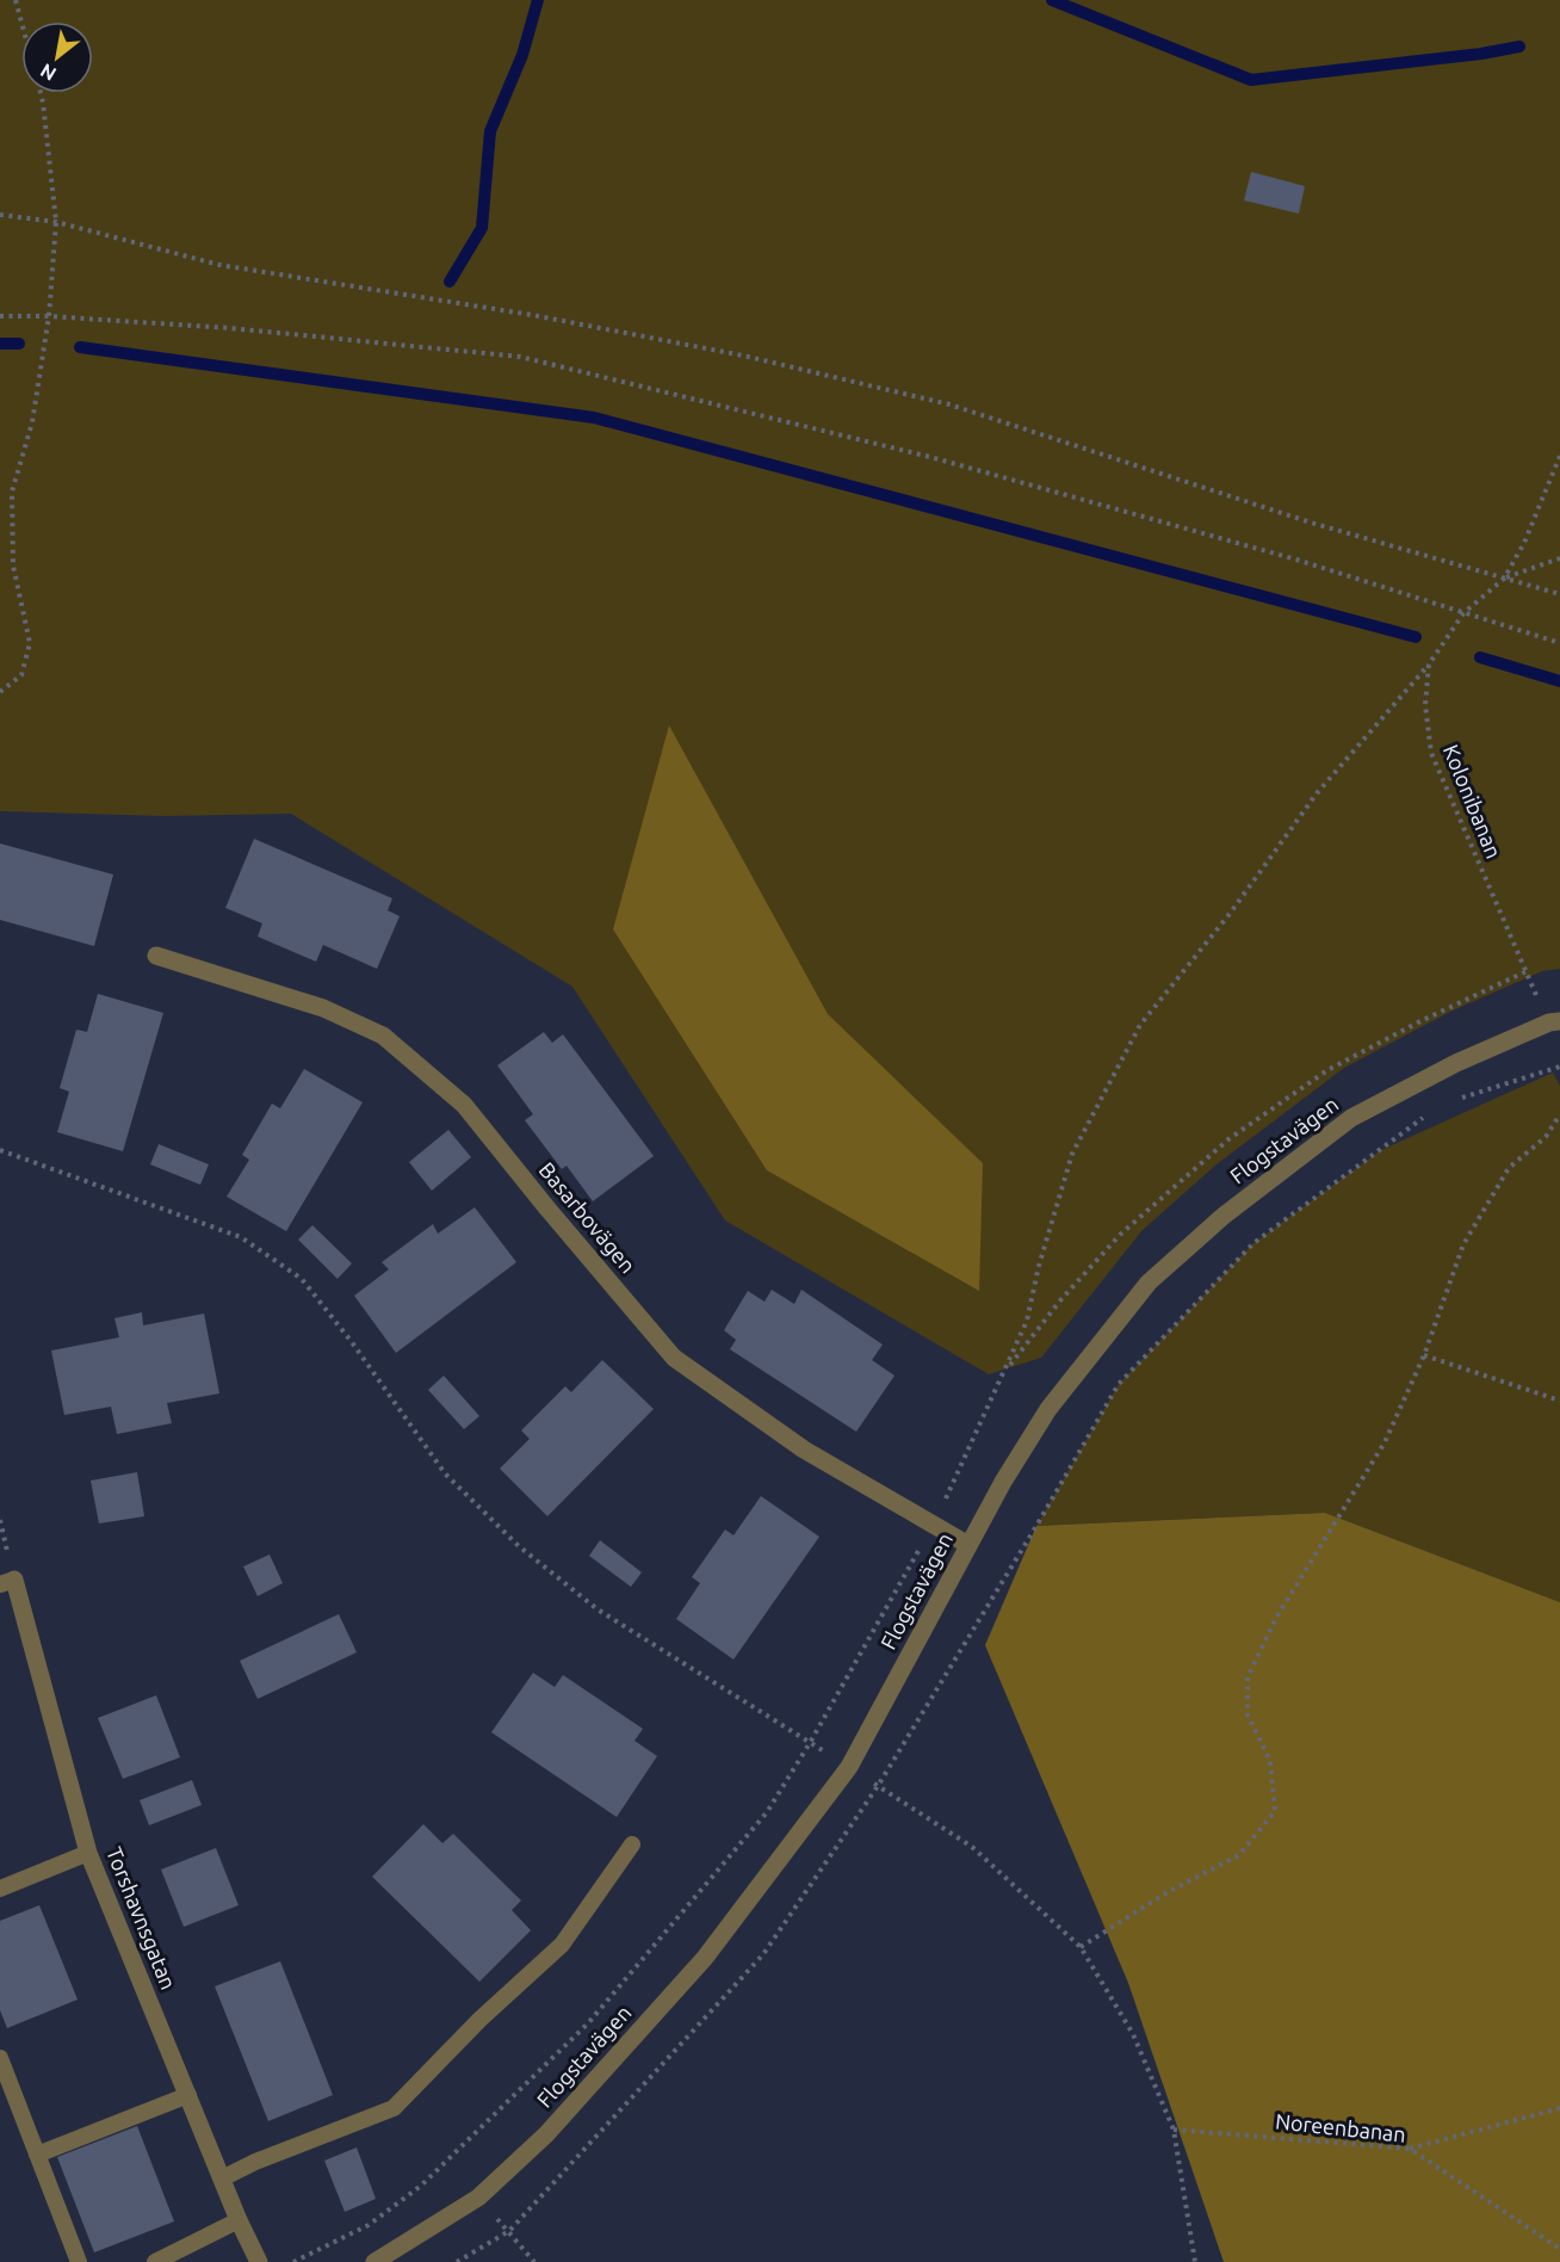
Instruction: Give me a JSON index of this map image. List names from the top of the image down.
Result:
{
  "streets": {
    "street": ["Flogstavägen", "Basarbovägen", "Torshavnsgatan"],
    "path": ["Kolonibanan", "Noreenbanan"]
  },
  "crossings": [
    ["Kolonibanan", "Flogstavägen"],
    ["Flogstavägen", "Basarbovägen"]
  ],
  "north": "bottom left"
}
